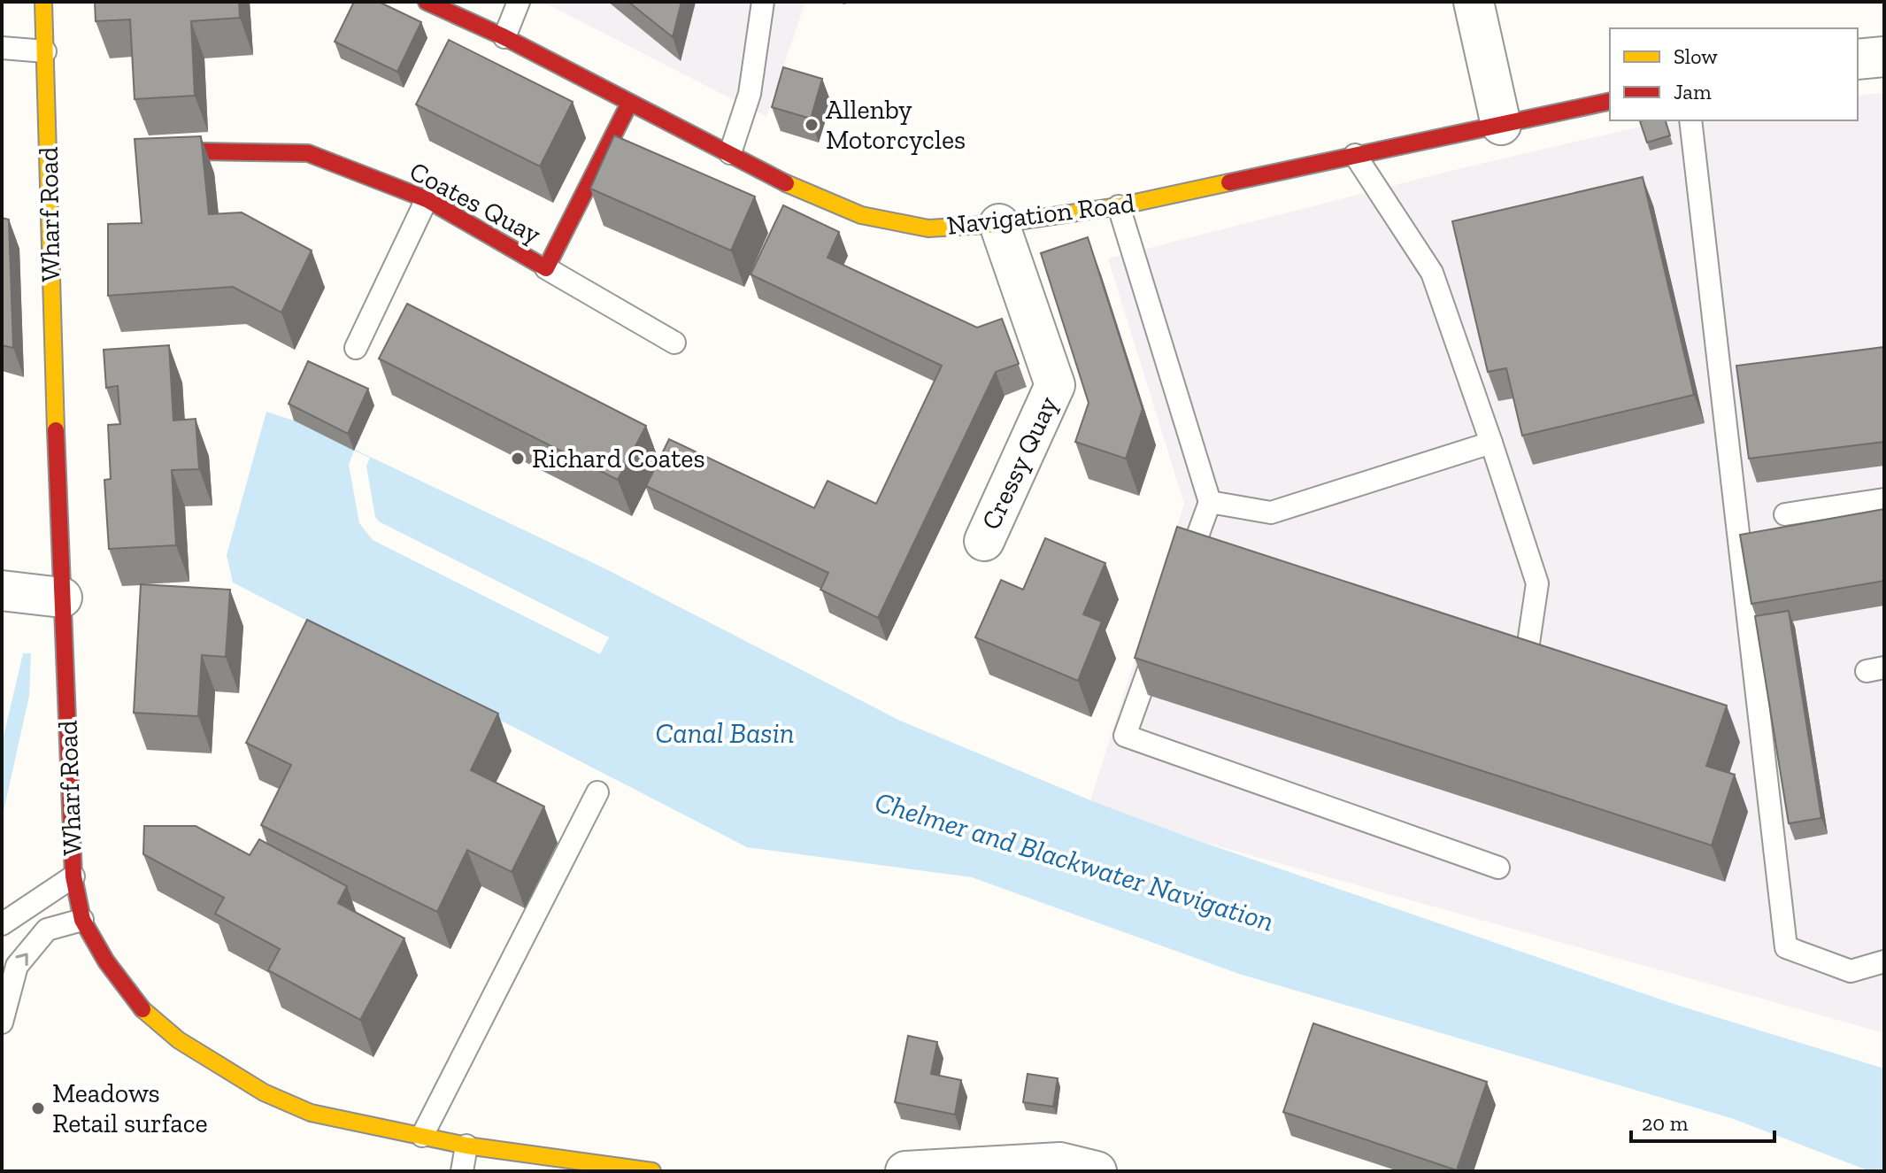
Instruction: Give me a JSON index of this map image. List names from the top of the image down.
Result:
{
  "streets": {
    "street": [
      "Coates Quay",
      "Wharf Road",
      "Navigation Road",
      "Cressy Quay"
    ]
  },
  "crossings": [
    ["Coates Quay", "Navigation Road"],
    ["Navigation Road", "Cressy Quay"]
  ],
  "water": ["Canal Basin", "Chelmer and Blackwater Navigation"],
  "places": ["Allenby Motorcycles", "Richard Coates", "Meadows Retail surface"],
  "legend": ["Slow", "Jam"],
  "scale_bar": "20 m"
}
